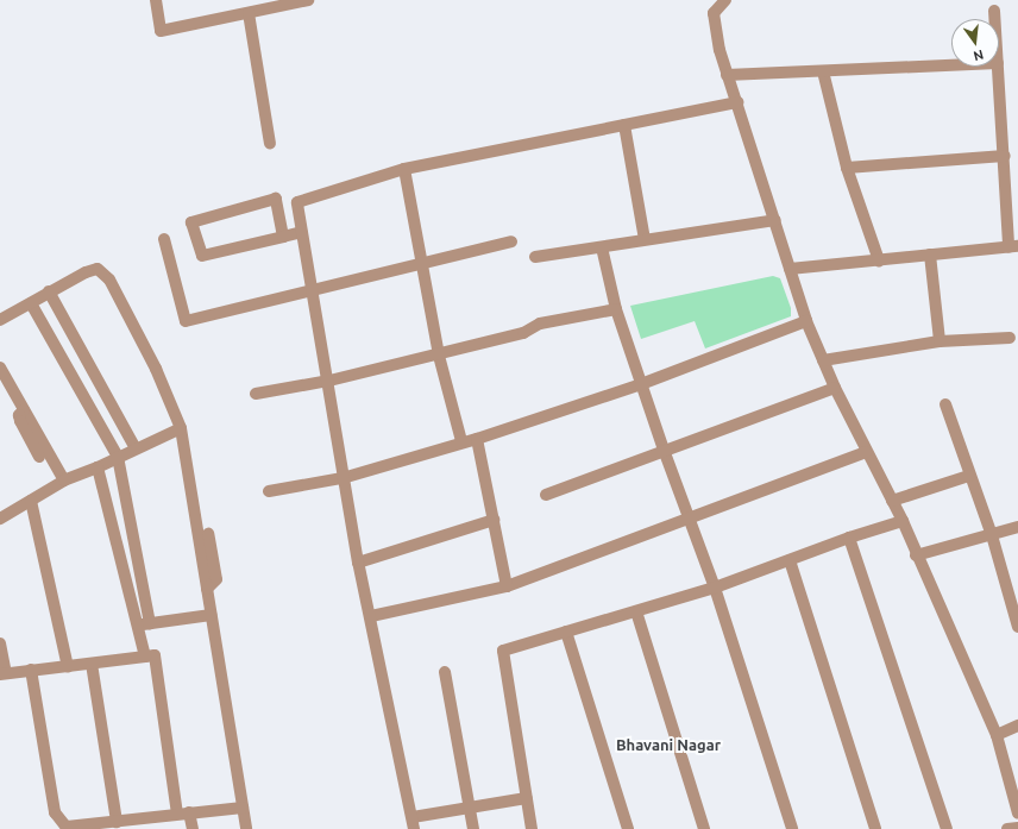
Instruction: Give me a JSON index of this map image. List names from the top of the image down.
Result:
{
  "districts": ["Bhavani Nagar"],
  "north": "bottom"
}
